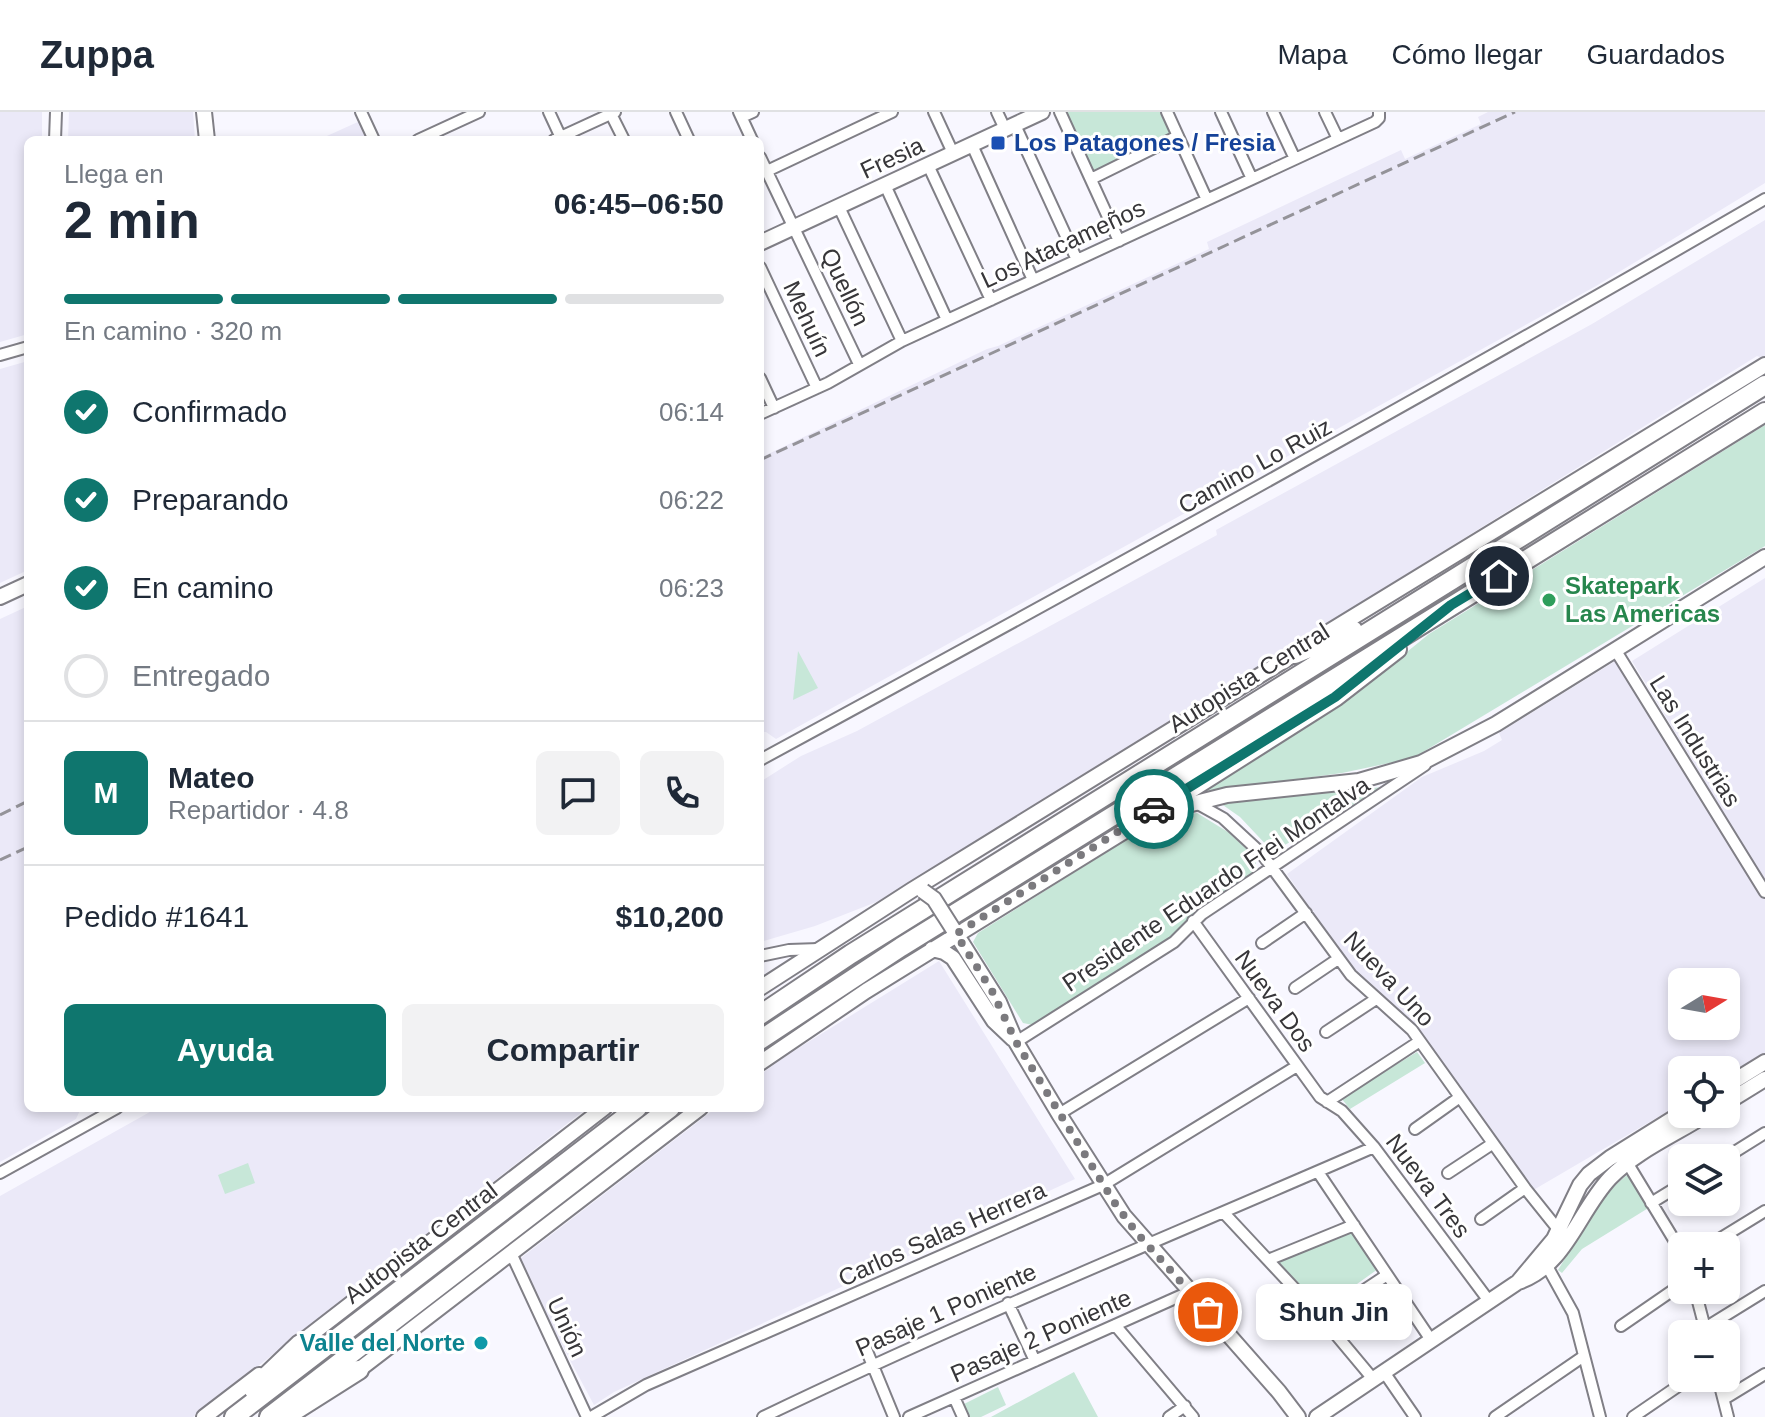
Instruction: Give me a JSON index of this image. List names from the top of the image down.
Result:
{
  "streets": {
    "highway": ["Autopista Central"],
    "main road": ["Fresia"],
    "street": [
      "Los Atacameños",
      "Quellón",
      "Mehuín",
      "Camino Lo Ruiz",
      "Las Industrias",
      "Presidente Eduardo Frei Montalva",
      "Nueva Uno",
      "Nueva Dos",
      "Nueva Tres",
      "Carlos Salas Herrera",
      "Pasaje 1 Poniente",
      "Unión",
      "Pasaje 2 Poniente"
    ]
  },
  "crossings": [
    ["Fresia", "Quellón"],
    ["Los Atacameños", "Quellón"],
    ["Los Atacameños", "Mehuín"],
    ["Presidente Eduardo Frei Montalva", "Nueva Uno"],
    ["Presidente Eduardo Frei Montalva", "Nueva Dos"],
    ["Nueva Dos", "Nueva Tres"],
    ["Nueva Dos", "Carlos Salas Herrera"],
    ["Nueva Tres", "Pasaje 1 Poniente"],
    ["Carlos Salas Herrera", "Unión"]
  ],
  "places": {
    "transit": ["Los Patagones / Fresia"],
    "other": ["Skatepark Las Americas", "Shun Jin", "Valle del Norte"]
  },
  "north": "right",
  "page": {
    "header": "Zuppa",
    "nav": ["Mapa", "Cómo llegar", "Guardados"],
    "heading": ["2 min", "Llega en", "06:45–06:50"],
    "panel": [
      "Mateo",
      "Repartidor · 4.8",
      "Pedido #1641",
      "$10,200"
    ],
    "bar": "En camino · 320 m",
    "list": [
      ["Confirmado", "06:14"],
      ["Preparando", "06:22"],
      ["En camino", "06:23"],
      "Entregado"
    ],
    "round": "M",
    "map_buttons": ["+", "−"],
    "buttons": ["Ayuda", "Compartir"],
    "bubble": "Shun Jin"
  }
}
